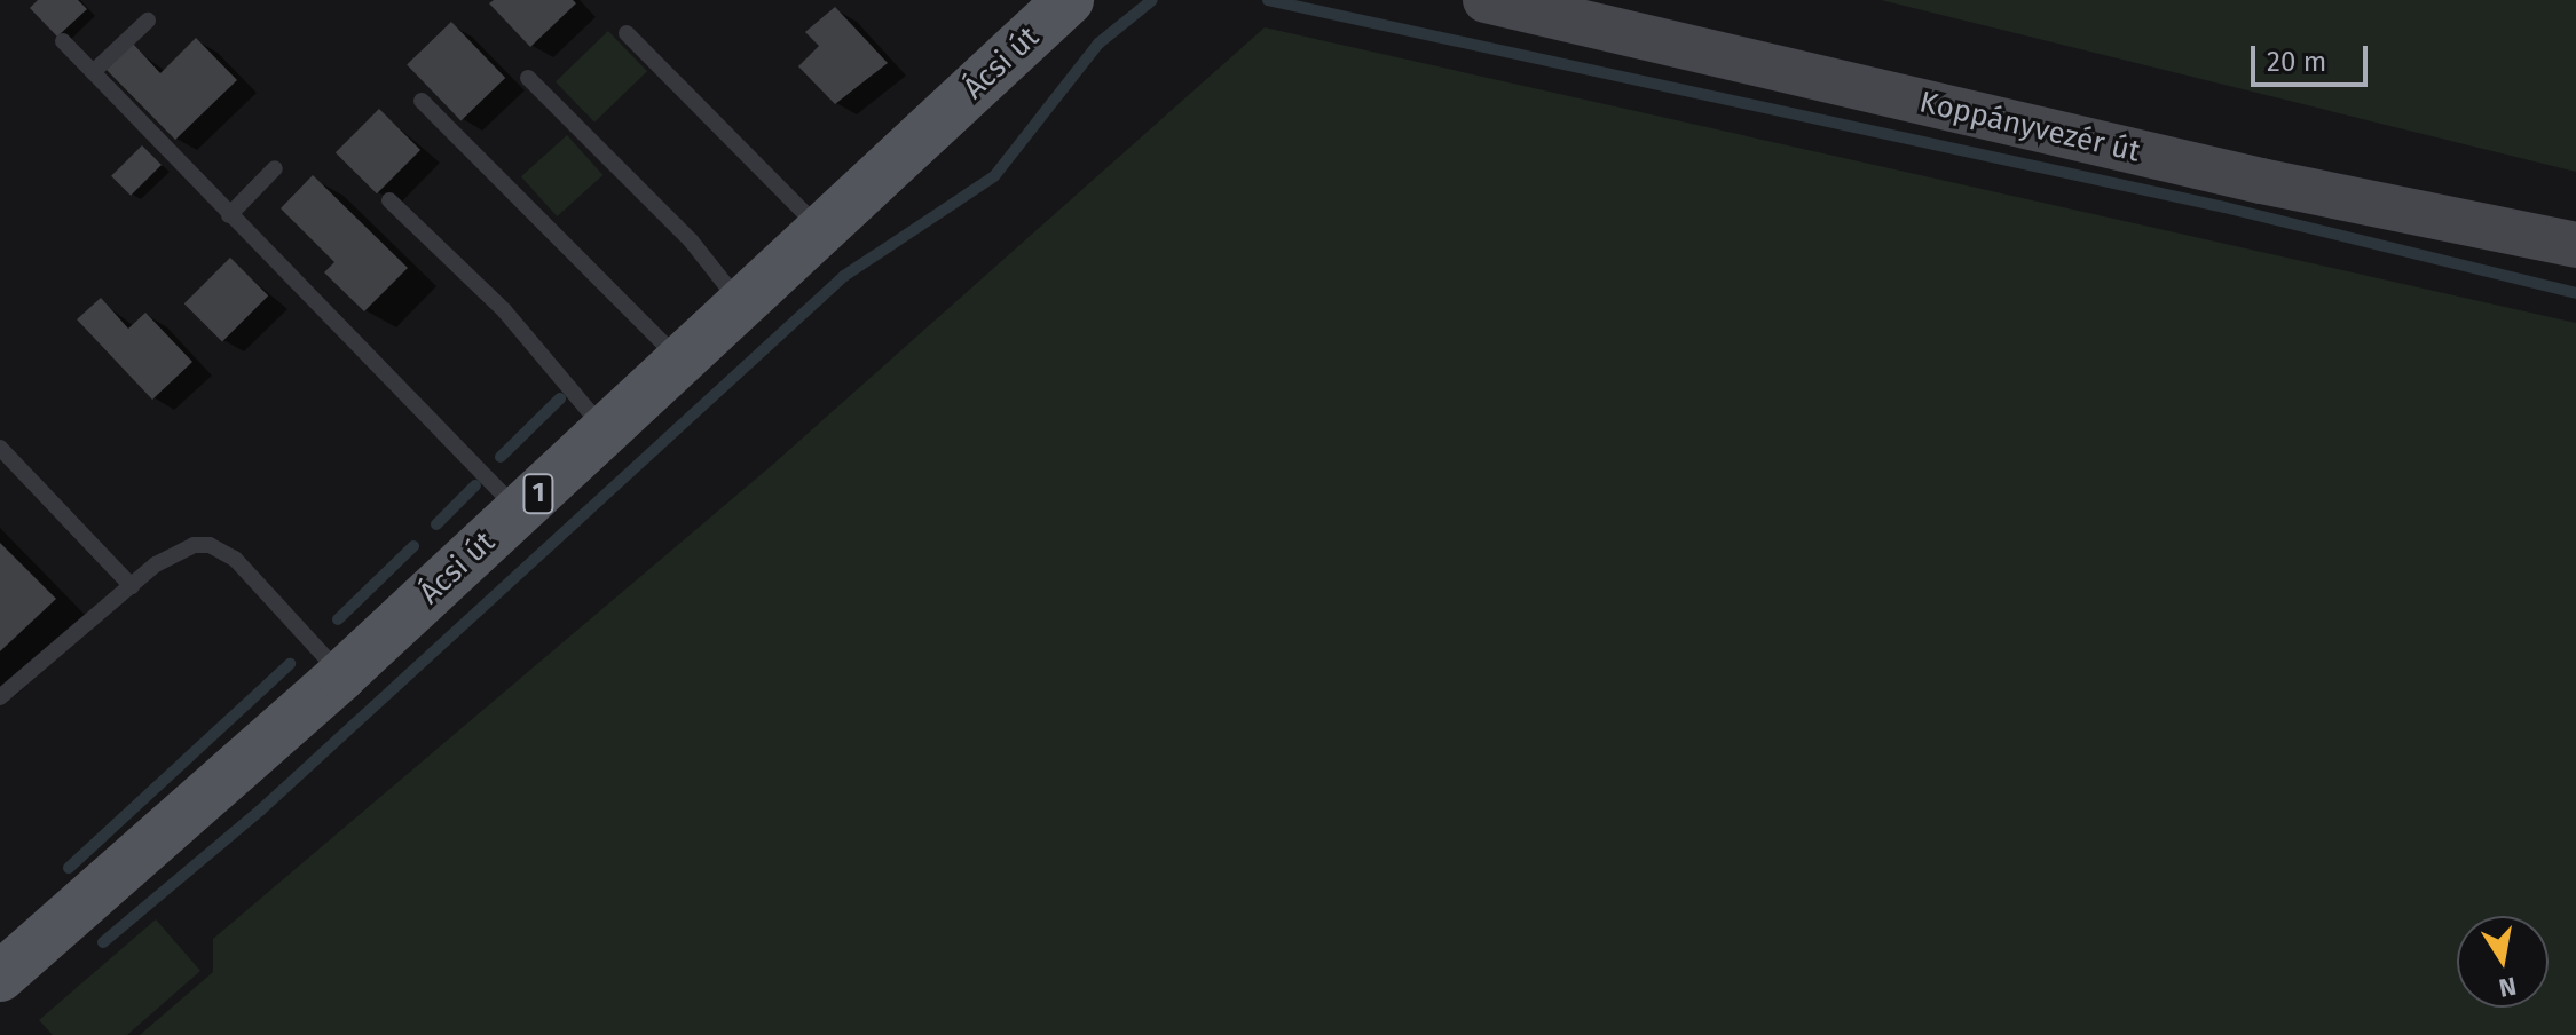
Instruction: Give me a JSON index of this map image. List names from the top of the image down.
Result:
{
  "streets": {
    "main road": ["Ácsi út", "1"],
    "street": ["Koppányvezér út"]
  },
  "scale_bar": "20 m",
  "north": "bottom"
}
